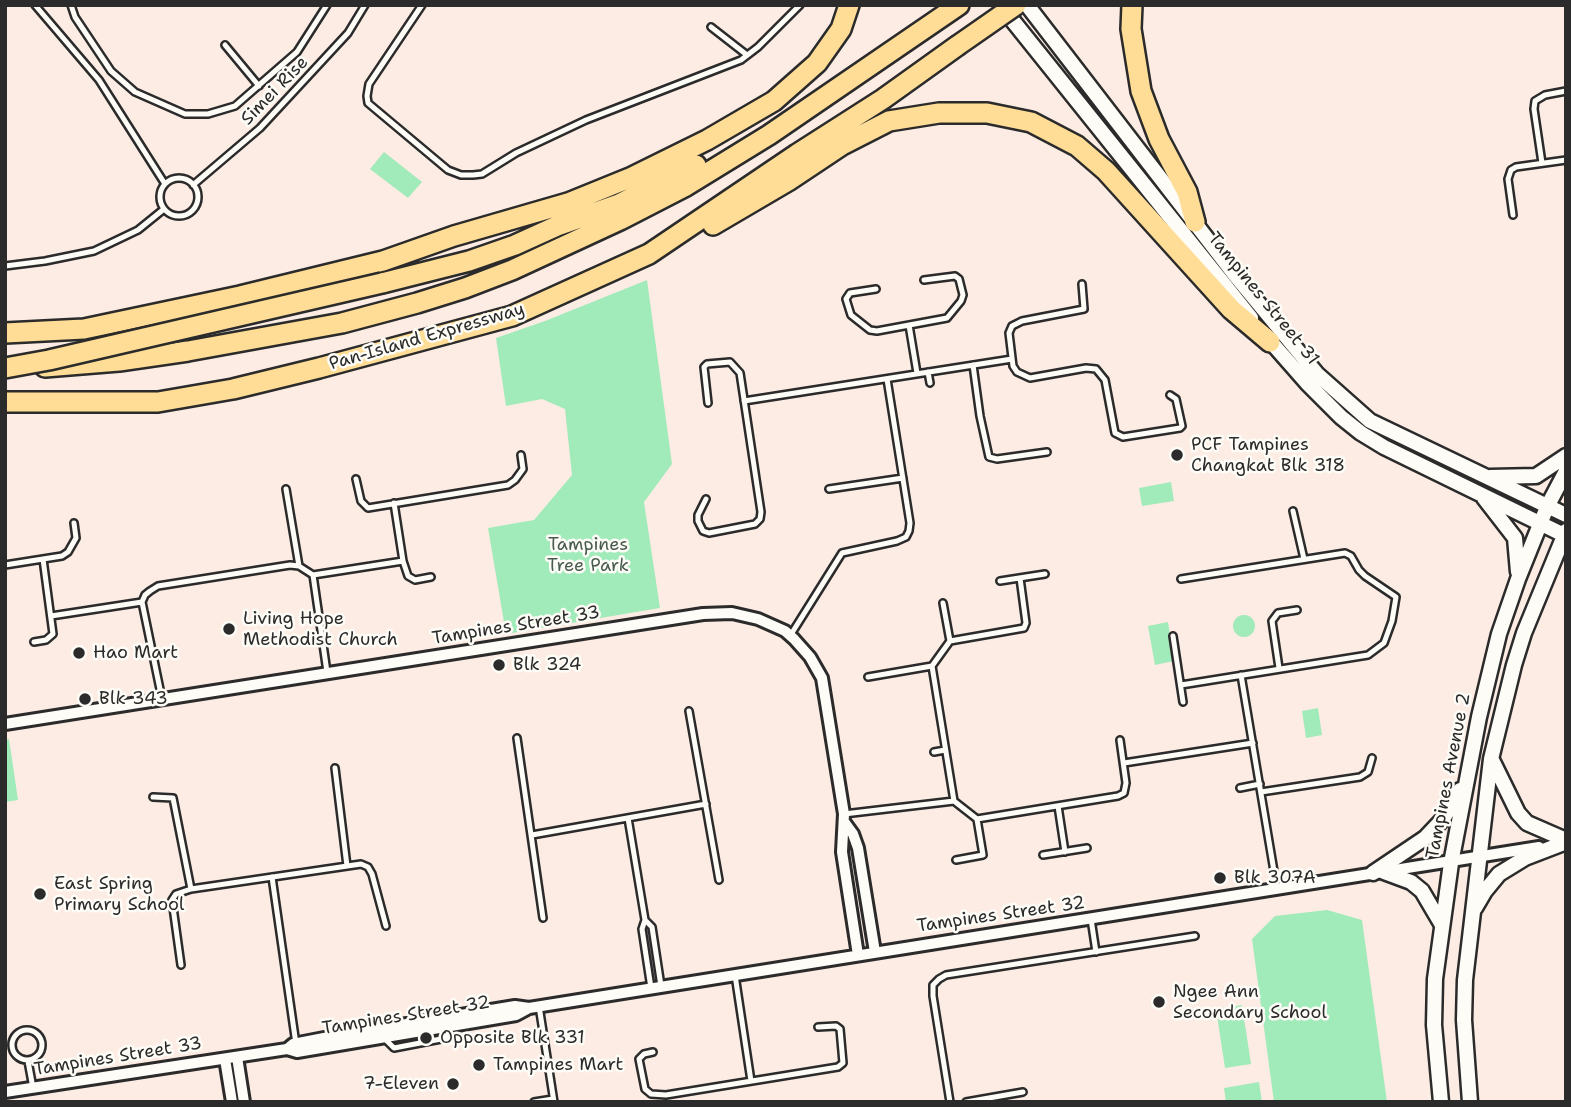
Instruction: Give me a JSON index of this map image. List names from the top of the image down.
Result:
{
  "streets": {
    "highway": ["Pan-Island Expressway"],
    "main road": ["Tampines Street 31", "Tampines Avenue 2"],
    "street": ["Tampines Street 33", "Tampines Street 32"],
    "lane": ["Simei Rise"]
  },
  "crossings": [
    ["Tampines Street 31", "Tampines Avenue 2"],
    ["Tampines Street 33", "Tampines Street 32"],
    ["Tampines Avenue 2", "Tampines Street 32"]
  ],
  "parks": ["Tampines Tree Park"],
  "places": [
    "PCF Tampines Changkat Blk 318",
    "Living Hope Methodist Church",
    "Hao Mart",
    "Blk 324",
    "Blk 343",
    "Blk 307A",
    "East Spring Primary School",
    "Ngee Ann Secondary School",
    "Opposite Blk 331",
    "Tampines Mart",
    "7-Eleven"
  ]
}
